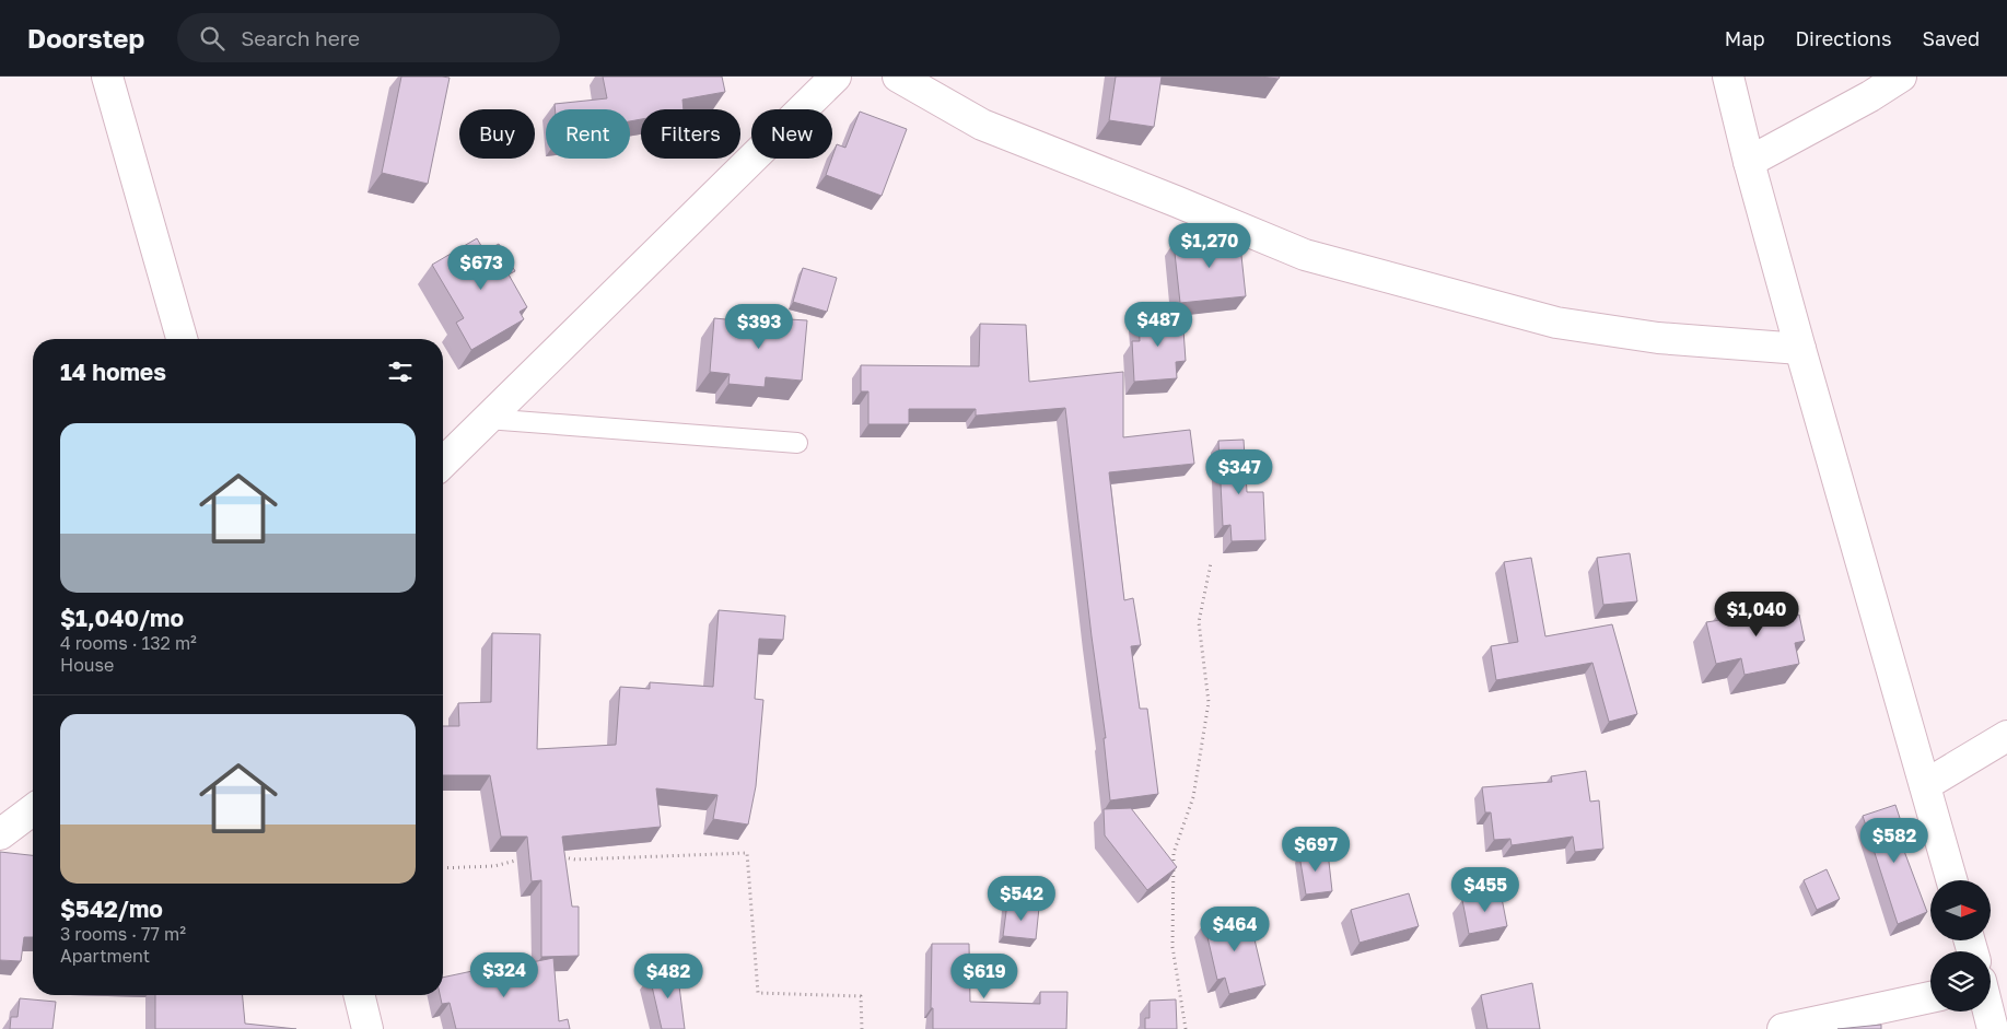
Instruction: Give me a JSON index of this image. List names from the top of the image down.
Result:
{
  "north": "right",
  "page": {
    "header": "Doorstep",
    "search": "Search here",
    "nav": ["Map", "Directions", "Saved"],
    "chip": [
      "Buy",
      "Rent",
      "Filters",
      "New"
    ],
    "price": [
      "$1,270",
      "$673",
      "$487",
      "$393",
      "$347",
      "$1,040",
      "$582",
      "$697",
      "$455",
      "$542",
      "$464",
      "$324",
      "$482",
      "$619"
    ],
    "heading": "14 homes",
    "list": [
      {
        "name": "$1,040/mo",
        "note": "4 rooms · 132 m² · House"
      },
      {
        "name": "$542/mo",
        "note": "3 rooms · 77 m² · Apartment"
      }
    ]
  }
}
